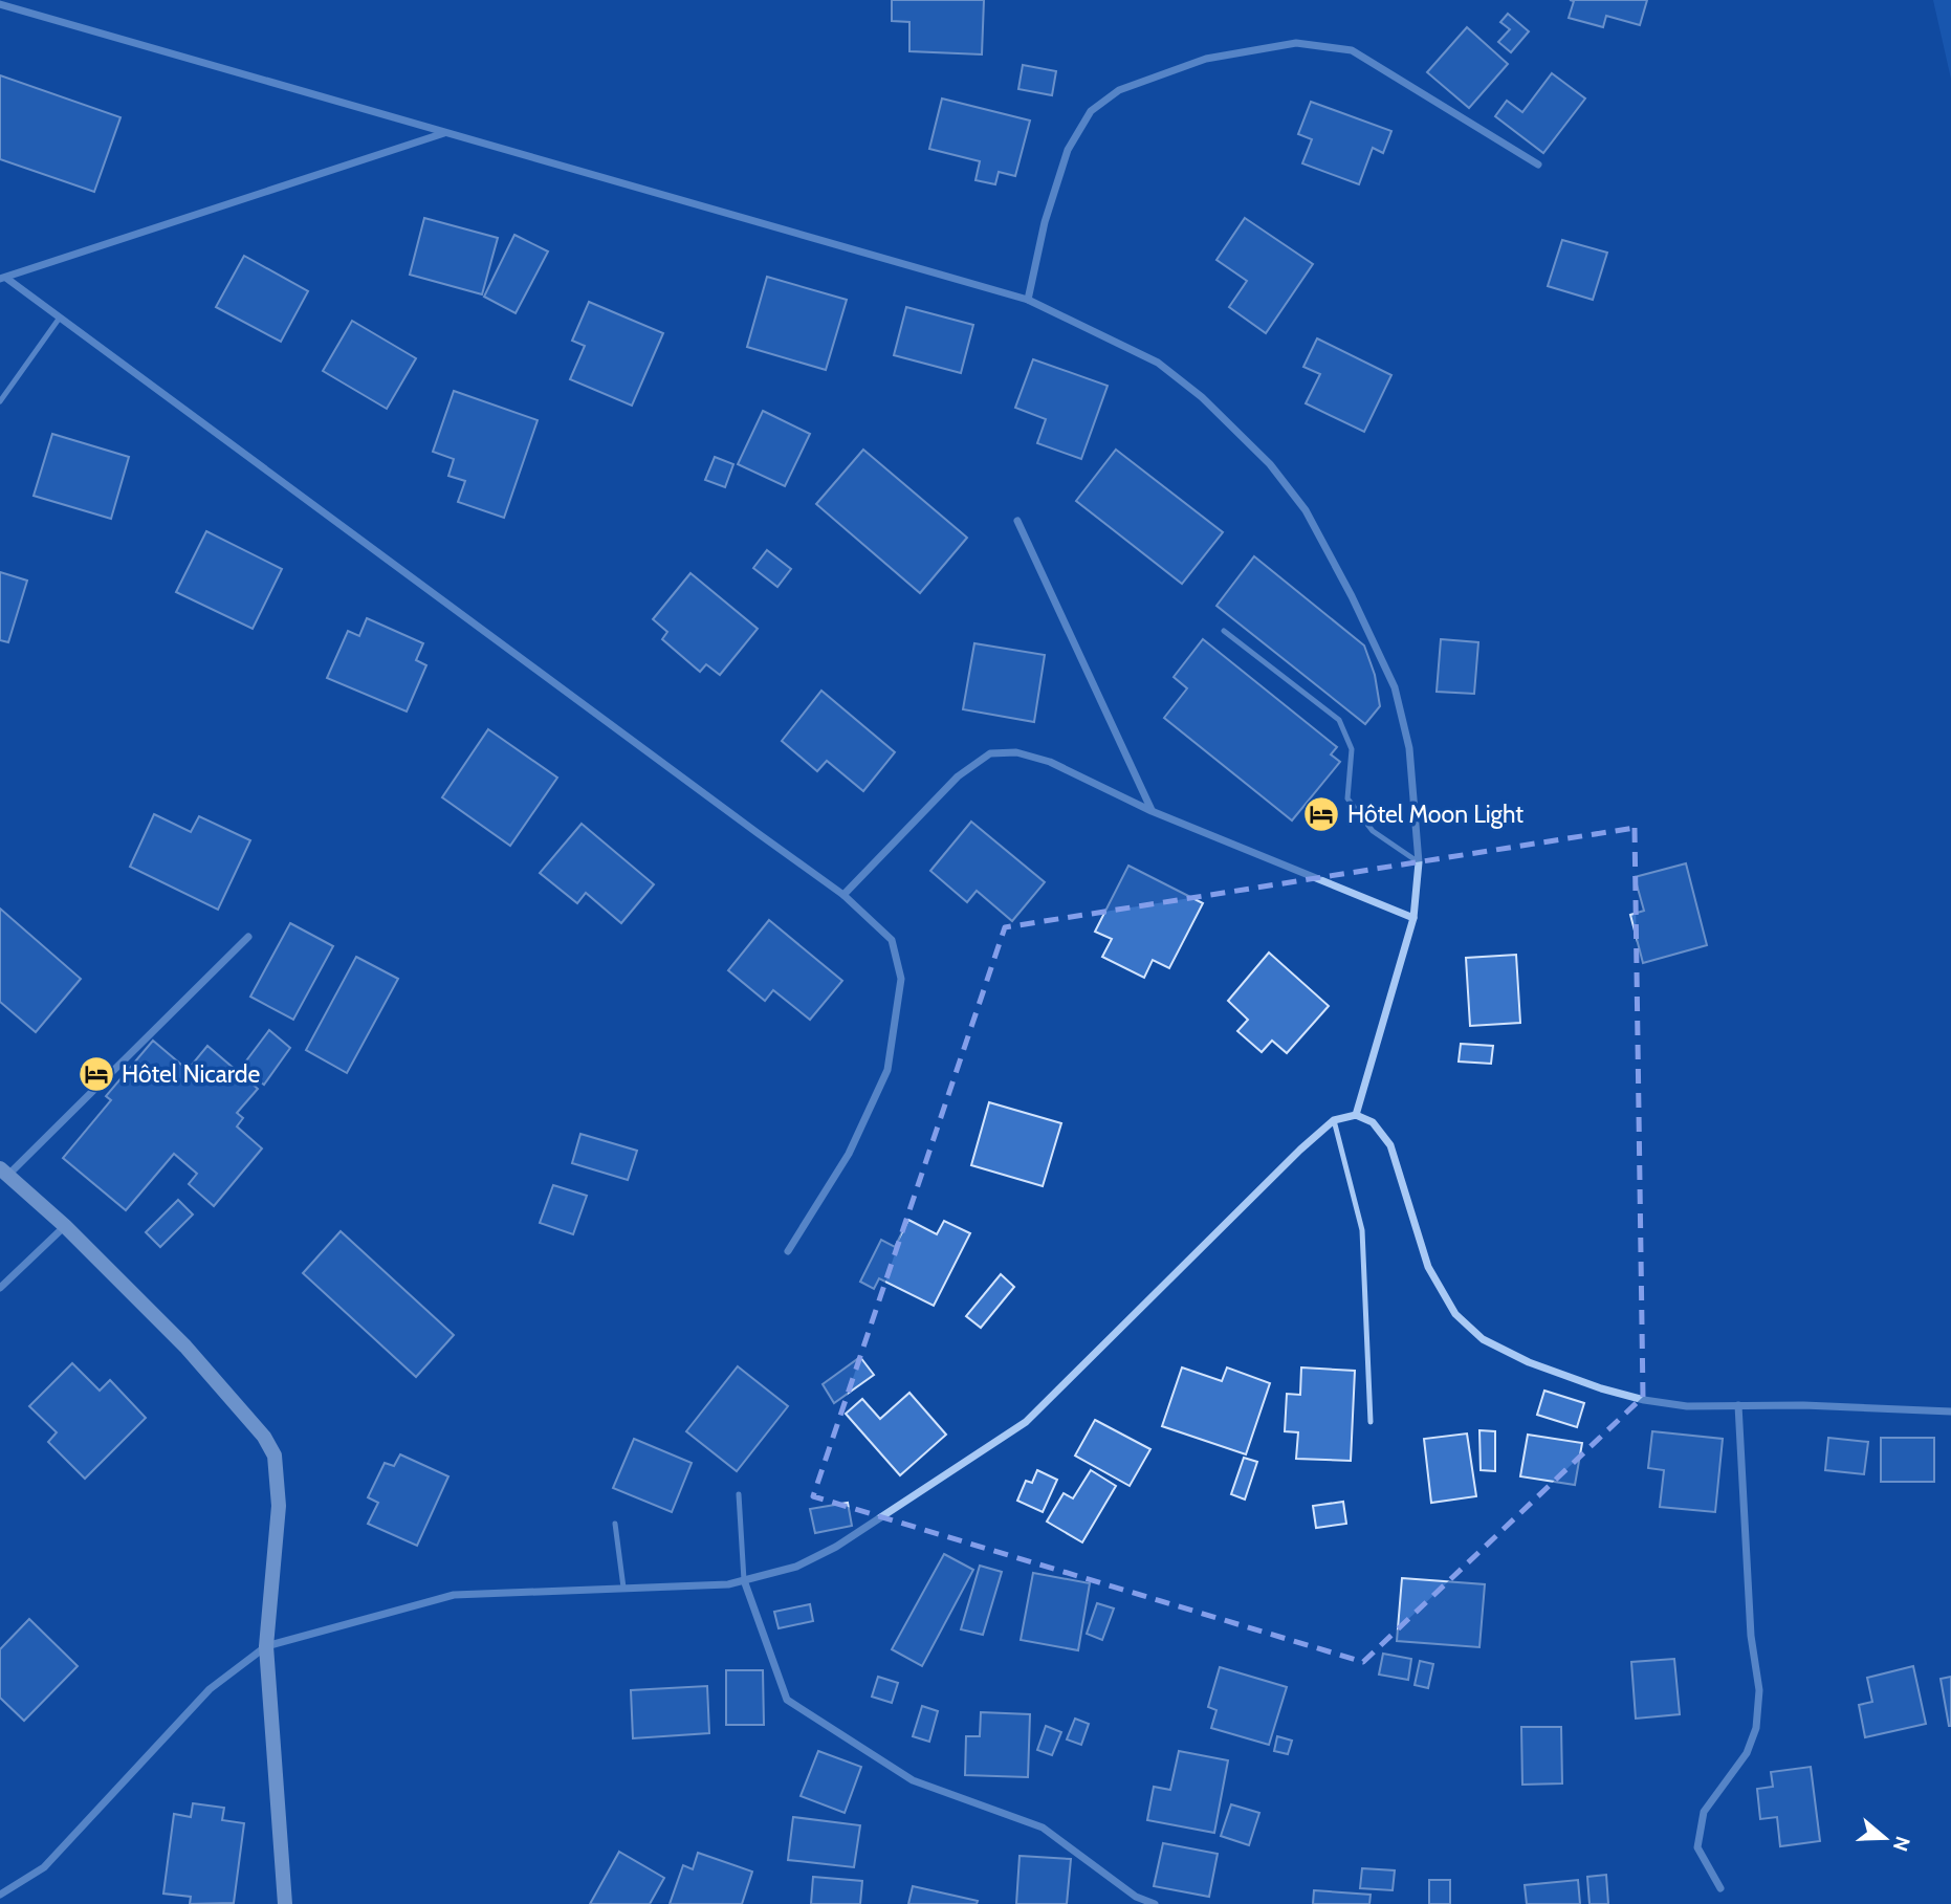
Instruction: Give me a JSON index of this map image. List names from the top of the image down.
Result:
{
  "places": {
    "hotel": ["Hôtel Moon Light", "Hôtel Nicarde"]
  },
  "north": "right"
}
